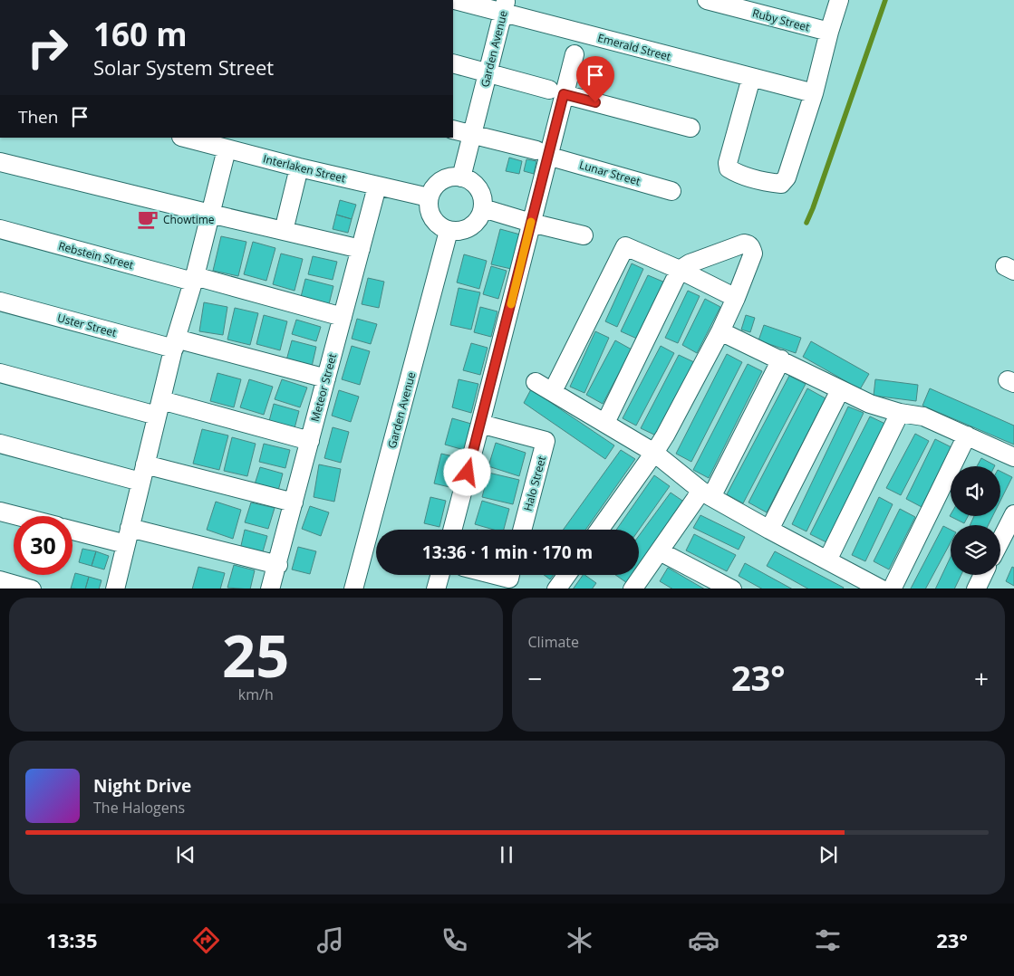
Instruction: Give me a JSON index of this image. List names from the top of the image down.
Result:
{
  "streets": {
    "street": [
      "Ruby Street",
      "Emerald Street",
      "Garden Avenue",
      "Interlaken Street",
      "Lunar Street",
      "Rebstein Street",
      "Uster Street",
      "Meteor Street",
      "Halo Street"
    ]
  },
  "crossings": [
    ["Emerald Street", "Garden Avenue"],
    ["Garden Avenue", "Interlaken Street"],
    ["Garden Avenue", "Lunar Street"],
    ["Interlaken Street", "Meteor Street"],
    ["Rebstein Street", "Meteor Street"],
    ["Uster Street", "Meteor Street"]
  ],
  "places": {
    "cafe": ["Chowtime"]
  },
  "page": {
    "turn": ["160 m", "Solar System Street"],
    "then": "Then",
    "limit": "30",
    "trip": "13:36 · 1 min · 170 m",
    "tile": [
      ["25", "km/h"],
      "Climate"
    ],
    "heat": ["−", "23°", "+"],
    "song": ["Night Drive", "The Halogens"],
    "tabs": ["13:35", "23°"]
  }
}
